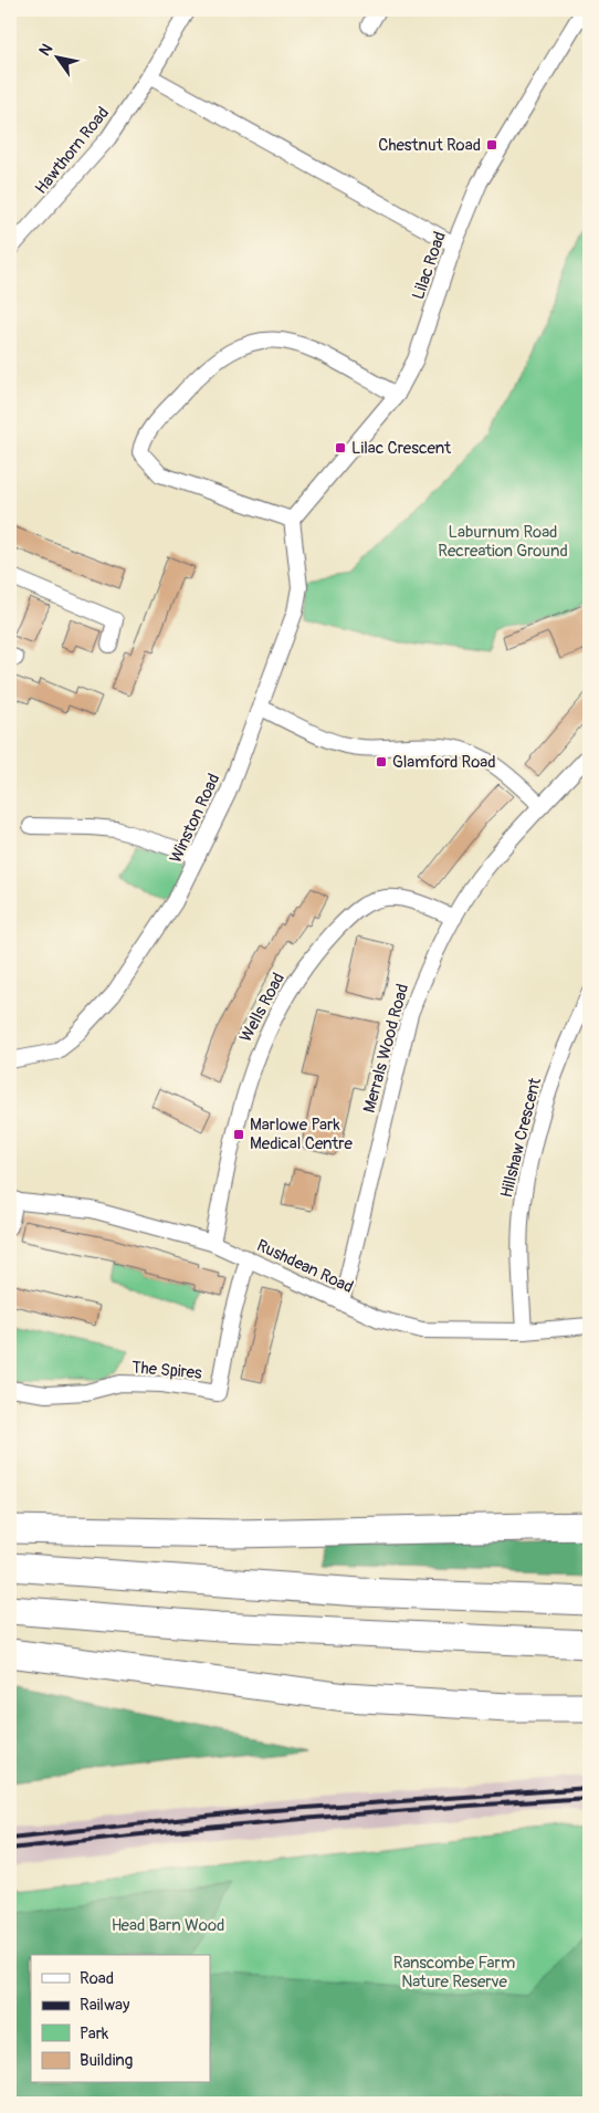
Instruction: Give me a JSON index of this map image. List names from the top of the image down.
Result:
{
  "streets": {
    "street": [
      "Hawthorn Road",
      "Lilac Road",
      "Winston Road",
      "Wells Road",
      "Merrals Wood Road",
      "Hillshaw Crescent",
      "Rushdean Road",
      "The Spires"
    ]
  },
  "crossings": [
    ["Lilac Road", "Winston Road"],
    ["Wells Road", "Merrals Wood Road"],
    ["Wells Road", "Rushdean Road"],
    ["Merrals Wood Road", "Rushdean Road"],
    ["Hillshaw Crescent", "Rushdean Road"],
    ["Rushdean Road", "The Spires"]
  ],
  "parks": ["Laburnum Road Recreation Ground", "Head Barn Wood", "Ranscombe Farm Nature Reserve"],
  "places": {
    "transit": [
      "Chestnut Road",
      "Lilac Crescent",
      "Glamford Road",
      "Marlowe Park Medical Centre"
    ]
  },
  "legend": [
    "Road",
    "Railway",
    "Park",
    "Building"
  ],
  "north": "top left"
}
